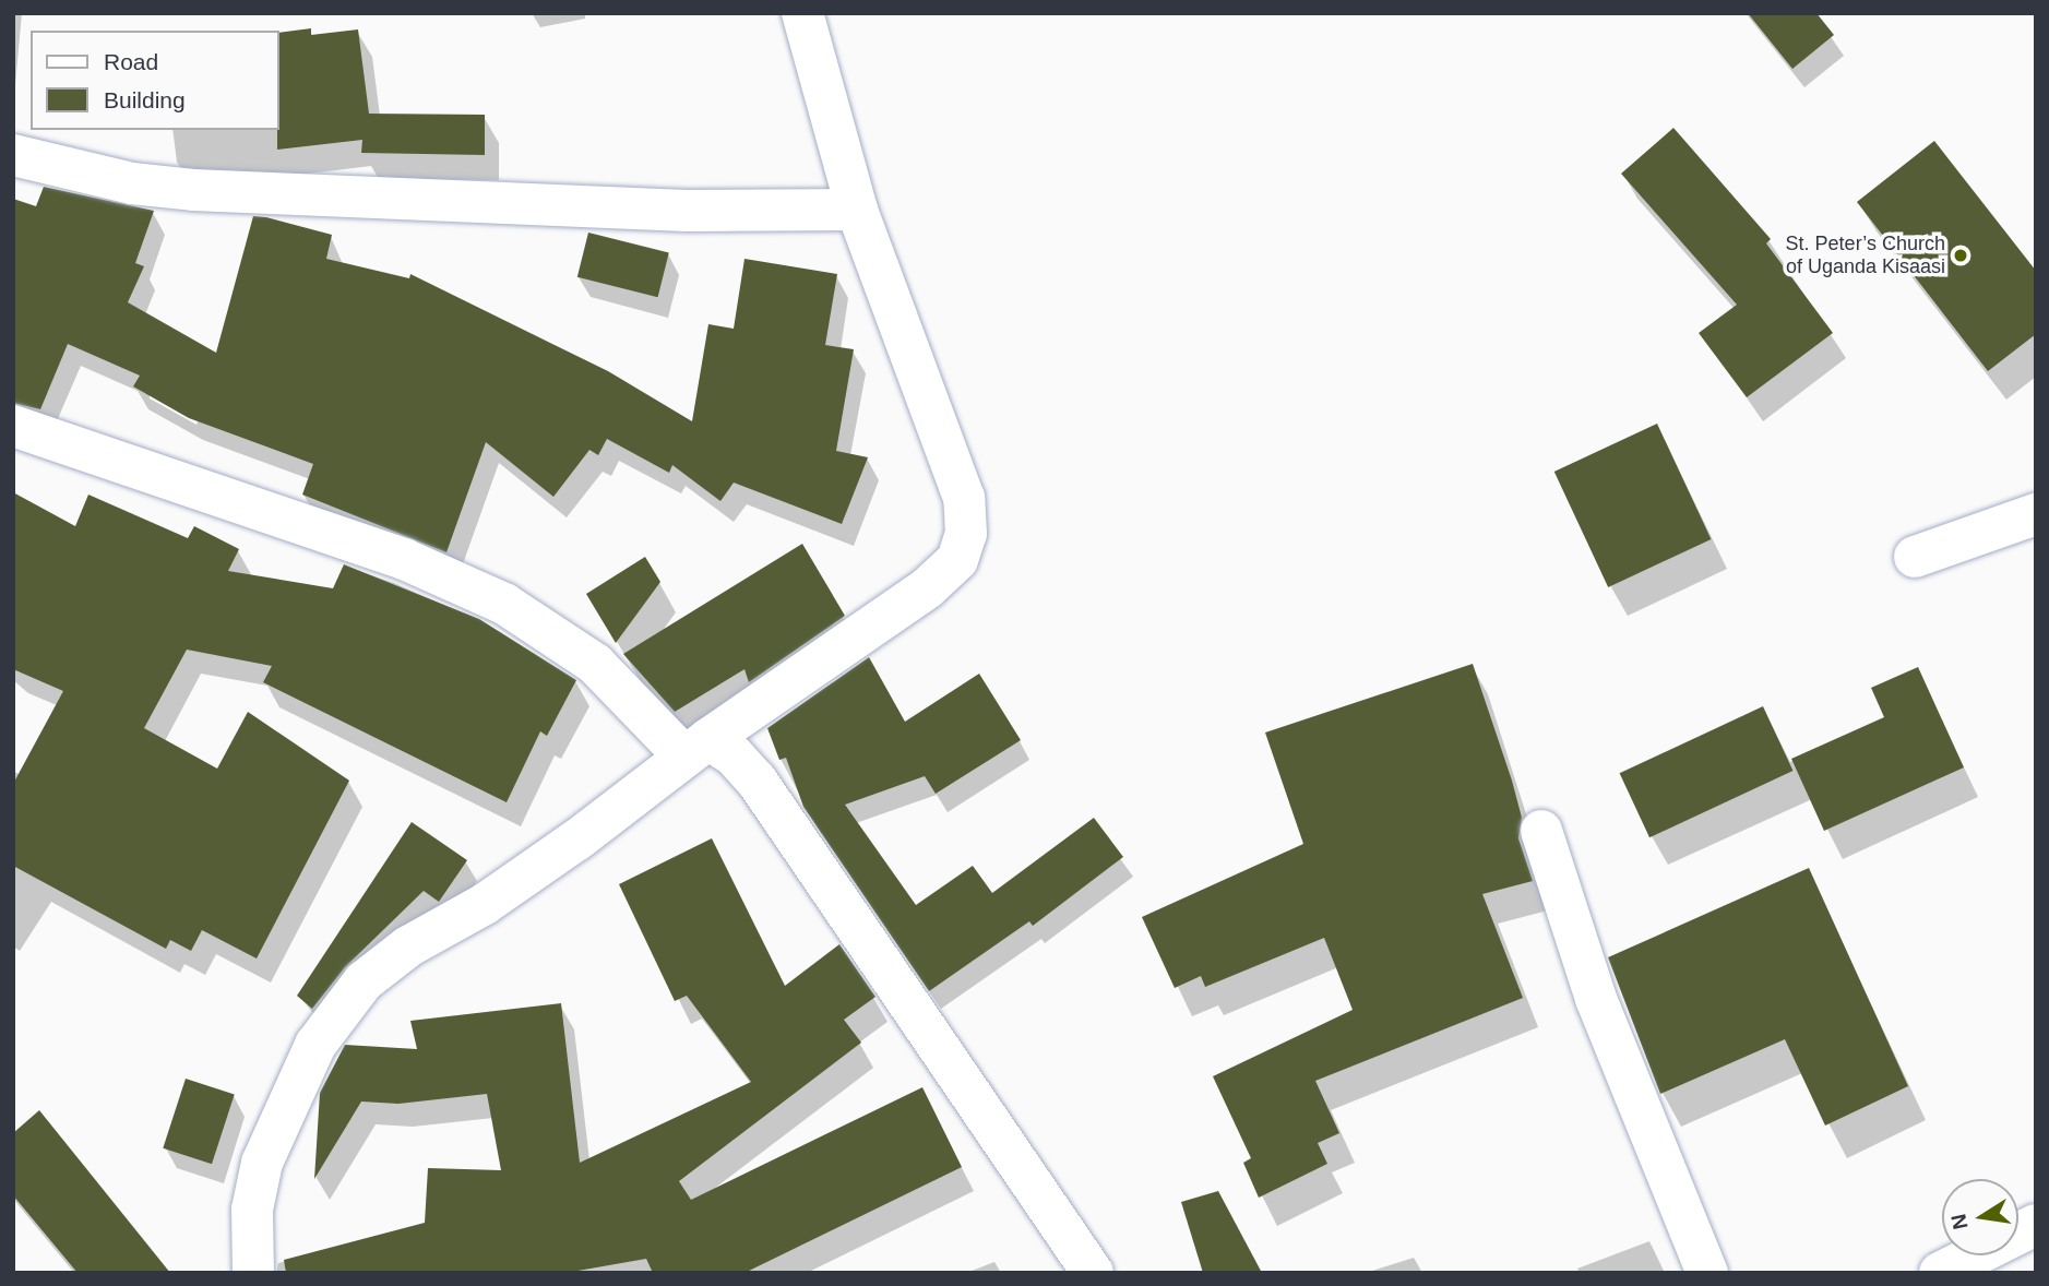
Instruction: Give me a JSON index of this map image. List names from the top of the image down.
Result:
{
  "places": ["St. Peter’s Church of Uganda Kisaasi"],
  "legend": ["Road", "Building"],
  "north": "left"
}
